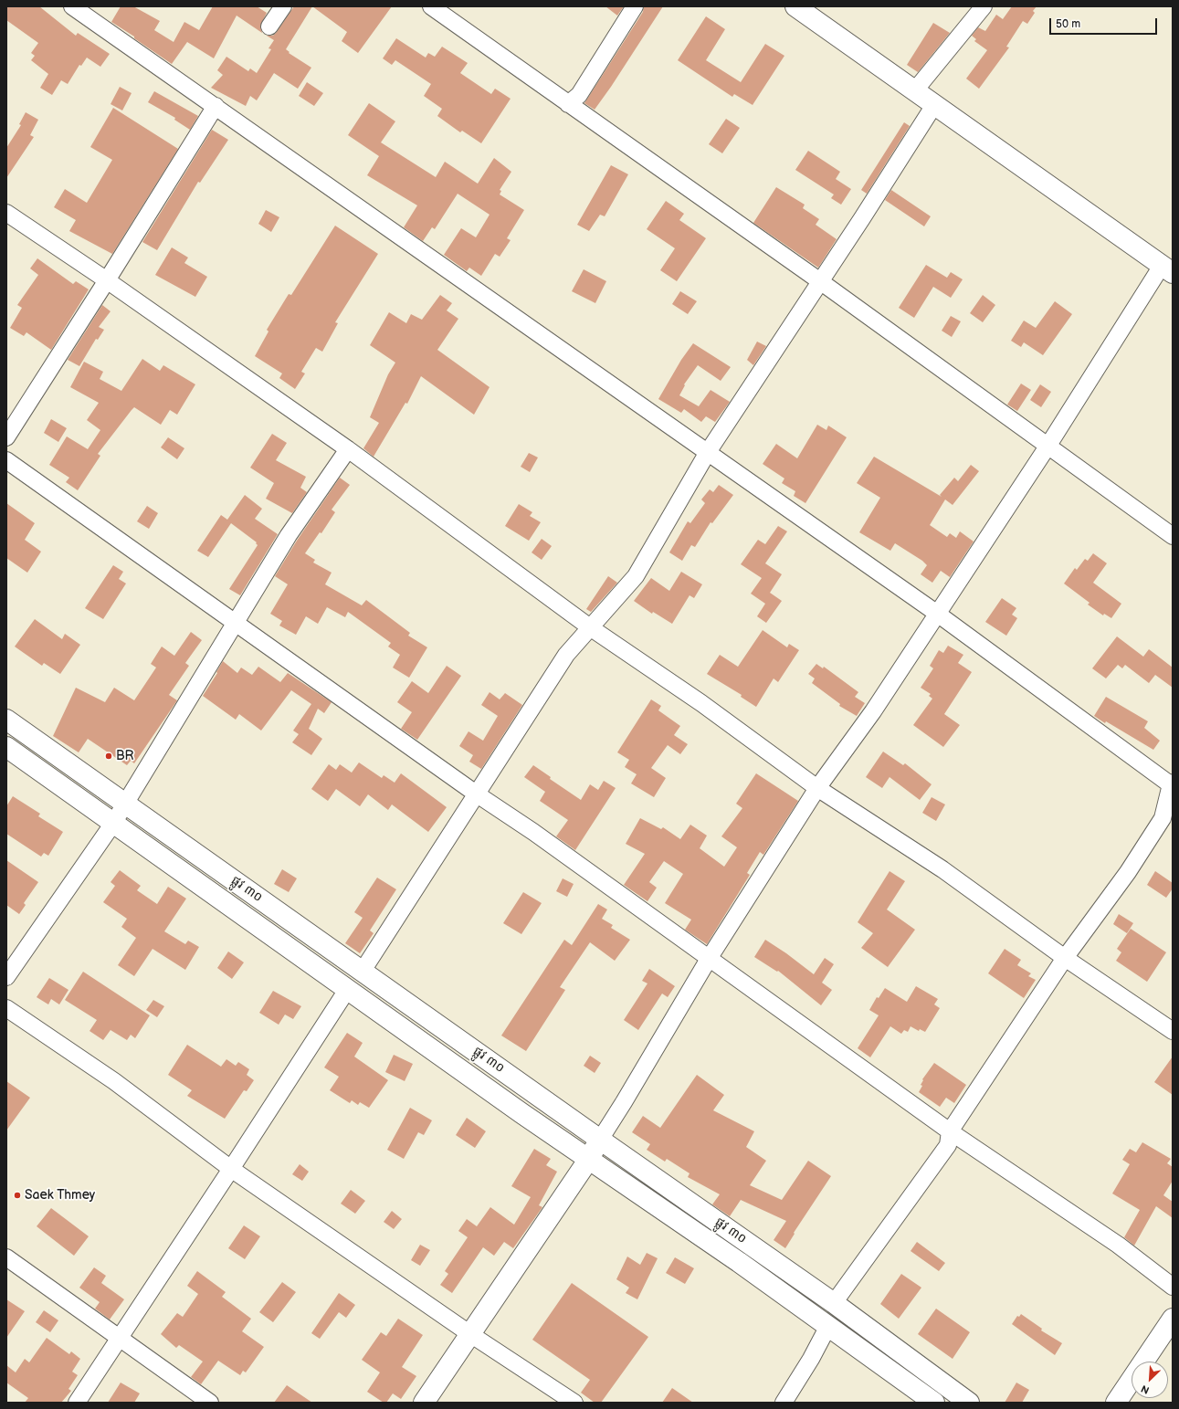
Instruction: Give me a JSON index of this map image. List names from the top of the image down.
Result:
{
  "streets": {
    "street": ["ផ្លូវ ៣០"]
  },
  "places": ["BR", "Saek Thmey"],
  "scale_bar": "50 m",
  "north": "bottom left"
}
